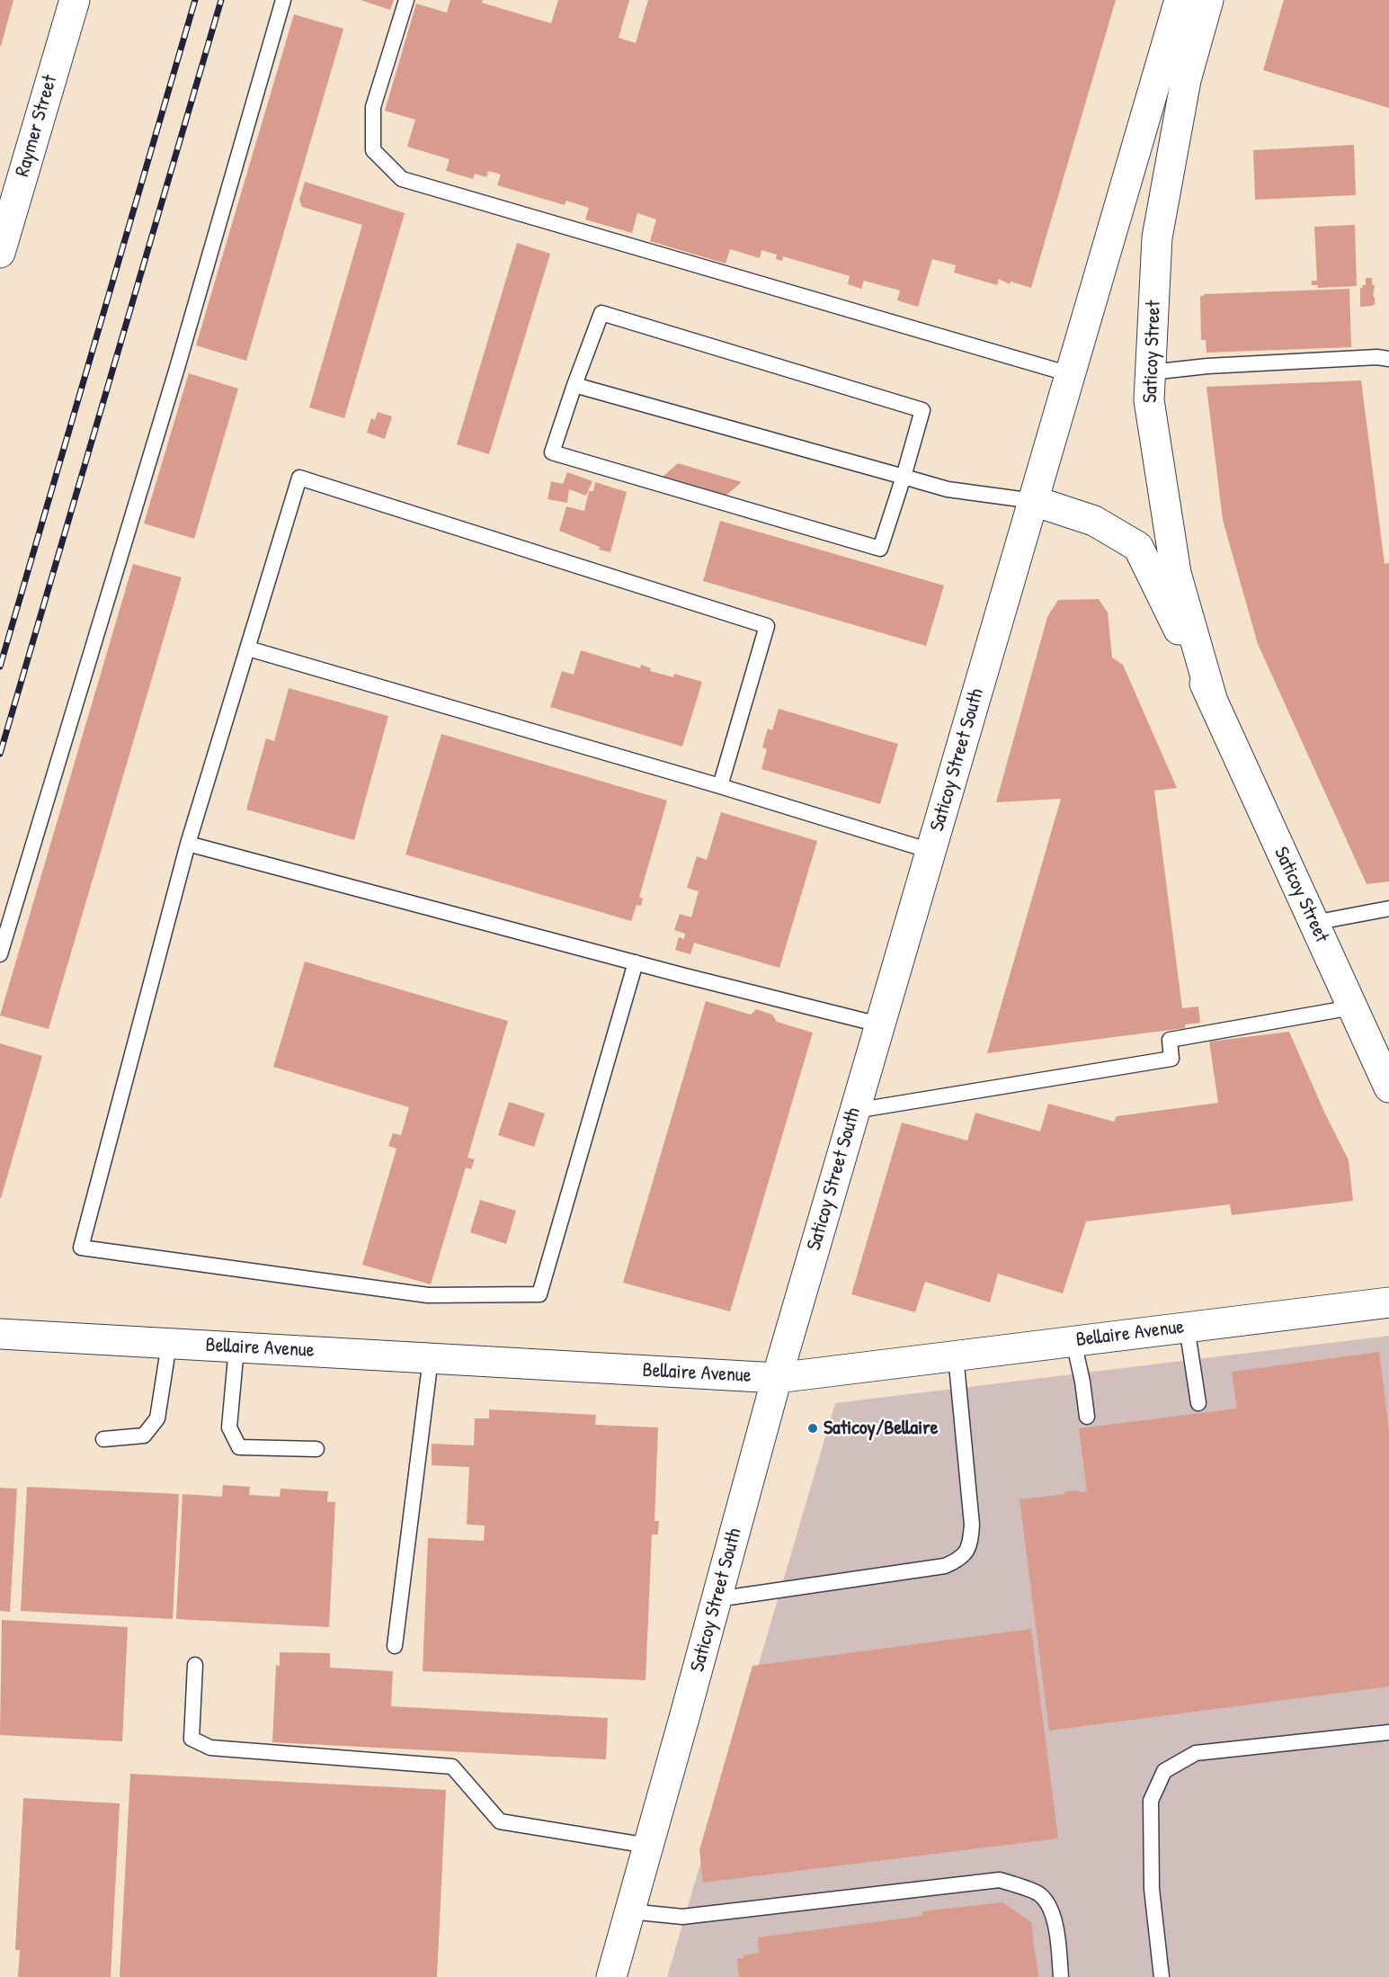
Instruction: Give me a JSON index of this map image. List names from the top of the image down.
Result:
{
  "streets": {
    "street": [
      "Raymer Street",
      "Saticoy Street",
      "Saticoy Street South",
      "Bellaire Avenue"
    ]
  },
  "crossings": [
    ["Saticoy Street", "Saticoy Street South"],
    ["Saticoy Street South", "Bellaire Avenue"]
  ],
  "places": ["Saticoy/Bellaire"]
}
